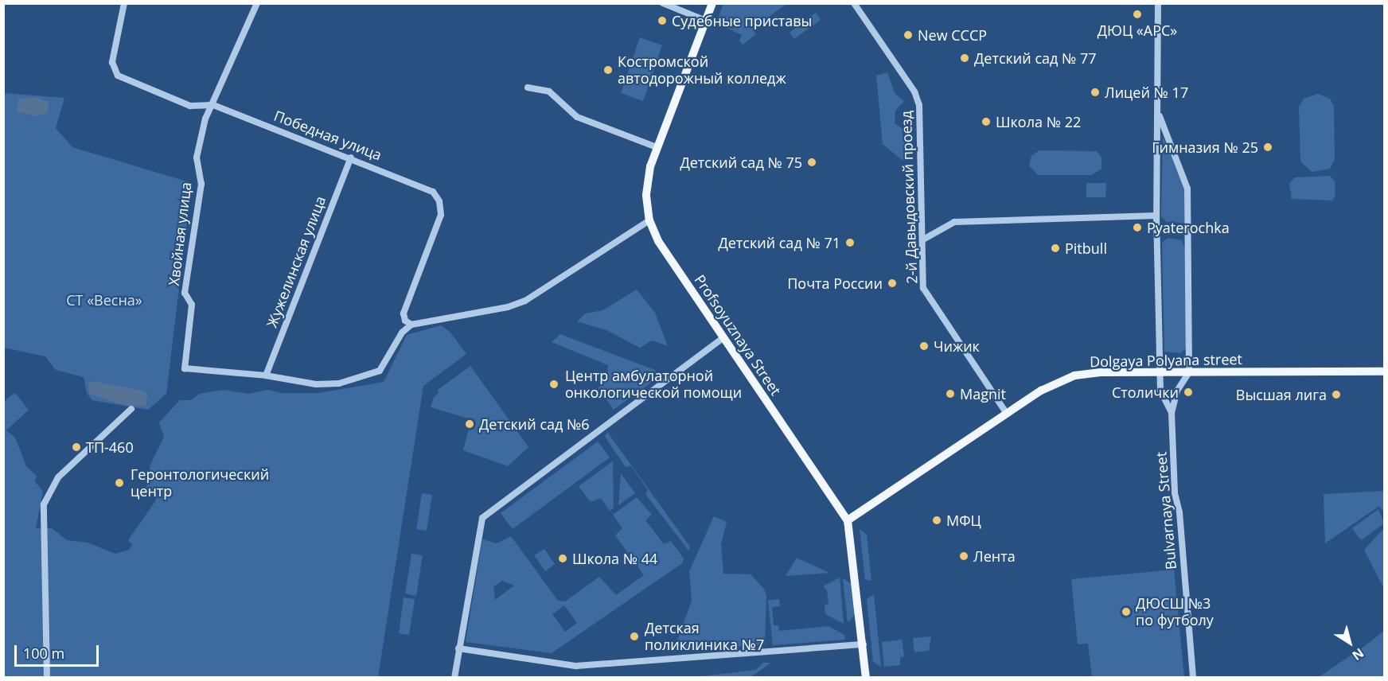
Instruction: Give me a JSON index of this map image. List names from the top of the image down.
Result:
{
  "streets": {
    "main road": ["Profsoyuznaya Street", "Dolgaya Polyana street"],
    "street": [
      "Победная улица",
      "2-й Давыдовский проезд",
      "Хвойная улица",
      "Жужелинская улица",
      "Bulvarnaya Street"
    ]
  },
  "crossings": [
    ["Победная улица", "Хвойная улица"],
    ["Победная улица", "Жужелинская улица"],
    ["2-й Давыдовский проезд", "Dolgaya Polyana street"],
    ["Хвойная улица", "Жужелинская улица"],
    ["Profsoyuznaya Street", "Dolgaya Polyana street"],
    ["Dolgaya Polyana street", "Bulvarnaya Street"]
  ],
  "parks": ["СТ «Весна»"],
  "places": [
    "ДЮЦ «АРС»",
    "Судебные приставы",
    "New СССР",
    "Детский сад № 77",
    "Костромской автодорожный колледж",
    "Лицей № 17",
    "Школа № 22",
    "Гимназия № 25",
    "Детский сад № 75",
    "Pyaterochka",
    "Детский сад № 71",
    "Pitbull",
    "Почта России",
    "Чижик",
    "Центр амбулаторной онкологической помощи",
    "Столички",
    "Magnit",
    "Высшая лига",
    "Детский сад №6",
    "ТП-460",
    "Геронтологический центр",
    "МФЦ",
    "Лента",
    "Школа № 44",
    "ДЮСШ №3 по футболу",
    "Детская поликлиника №7"
  ],
  "scale_bar": "100 m",
  "north": "bottom right"
}
